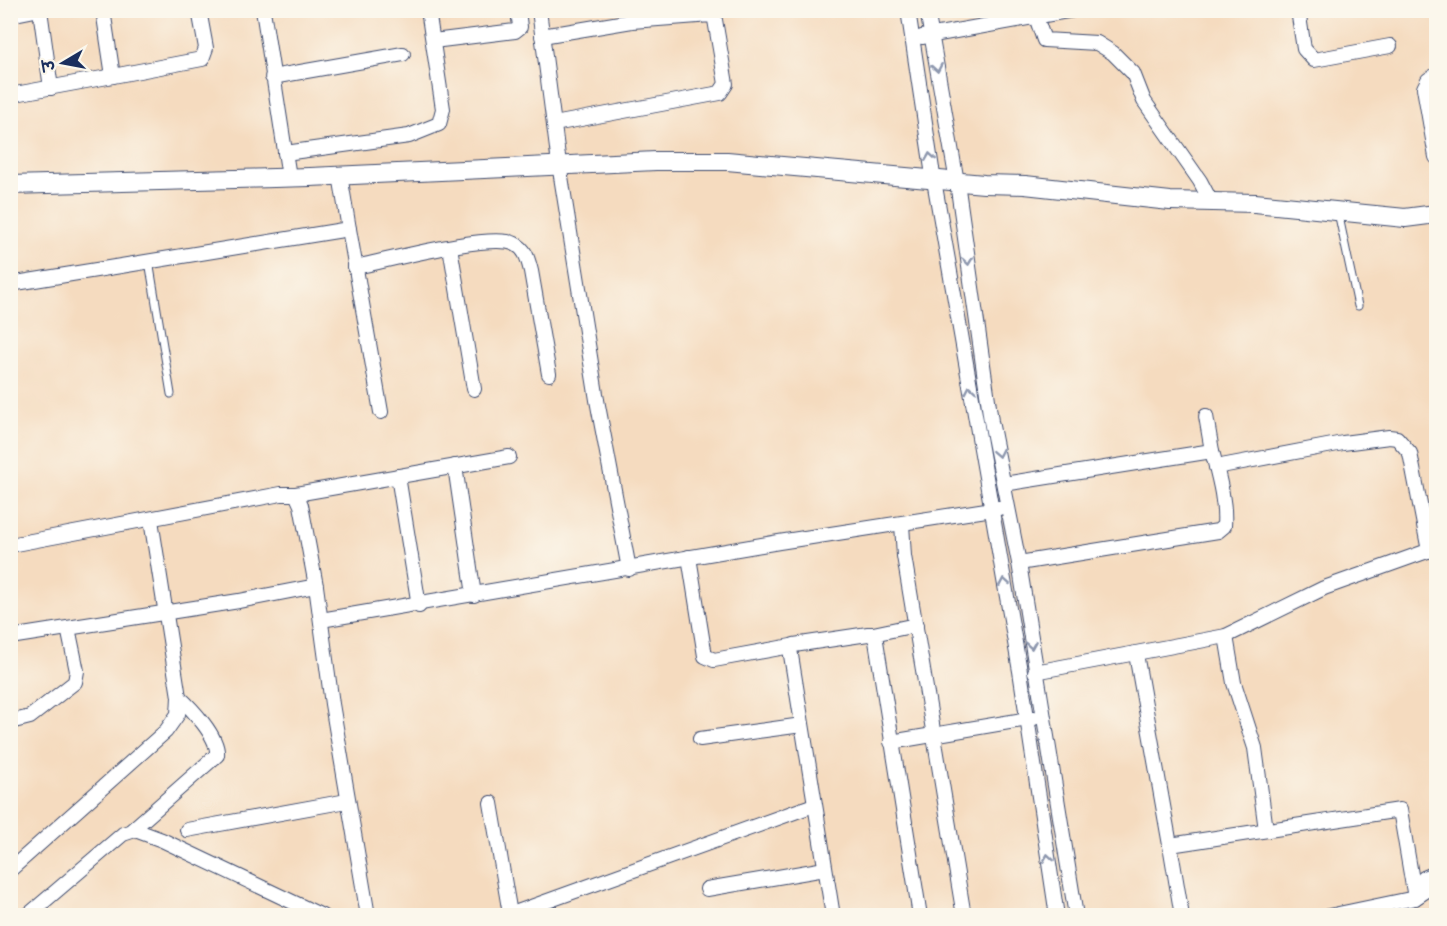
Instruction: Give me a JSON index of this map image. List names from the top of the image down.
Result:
{
  "north": "left"
}
